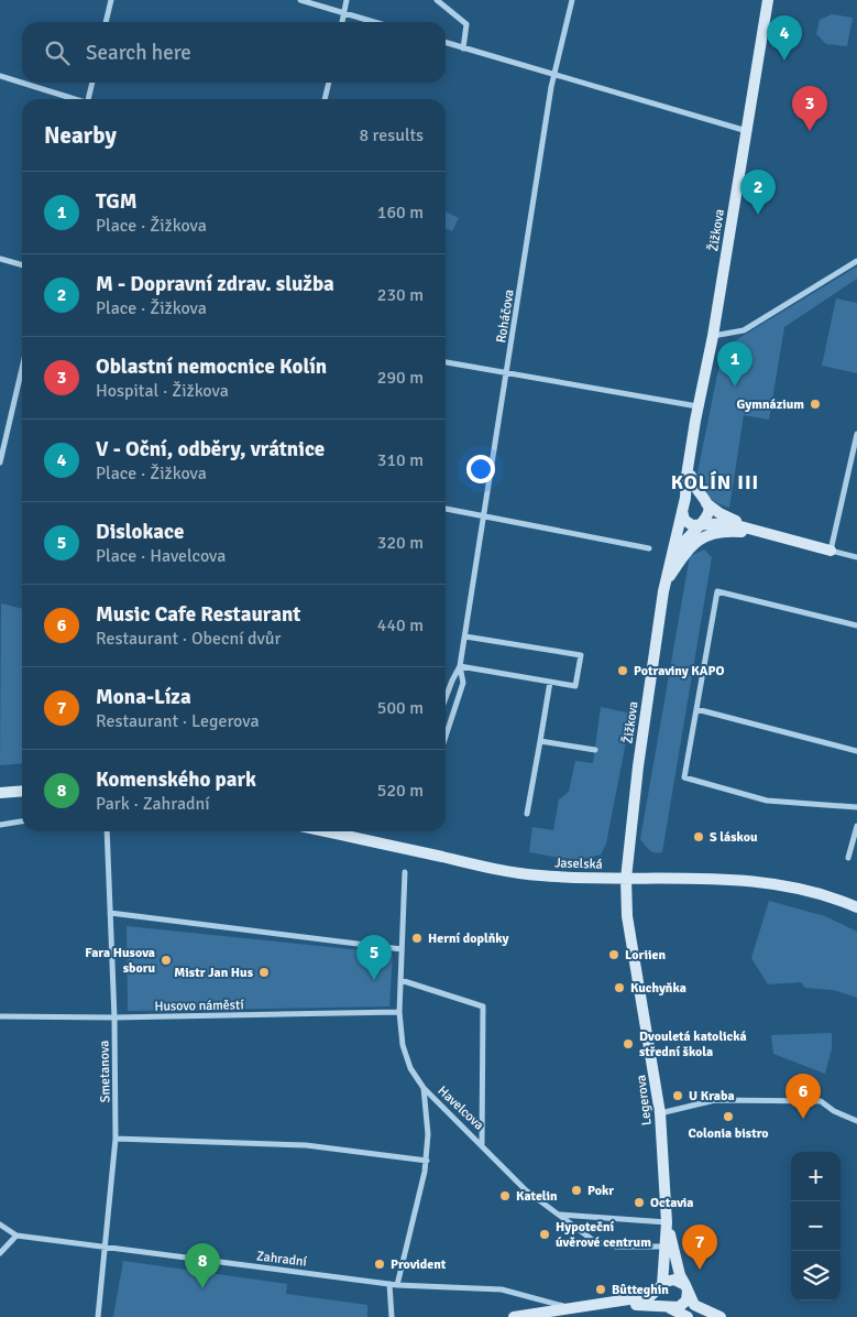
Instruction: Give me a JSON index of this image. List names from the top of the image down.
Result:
{
  "streets": {
    "street": [
      "Žižkova",
      "Roháčova",
      "Jaselská",
      "Husovo náměstí",
      "Smetanova",
      "Legerova",
      "Havelcova",
      "Zahradní"
    ]
  },
  "crossings": [
    ["Žižkova", "Jaselská"],
    ["Žižkova", "Legerova"],
    ["Jaselská", "Legerova"],
    ["Husovo náměstí", "Smetanova"],
    ["Husovo náměstí", "Havelcova"],
    ["Smetanova", "Zahradní"],
    ["Legerova", "Havelcova"]
  ],
  "districts": ["KOLÍN III"],
  "places": [
    "Gymnázium",
    "Potraviny KAPO",
    "S láskou",
    "Herní doplňky",
    "Loriien",
    "Fara Husova sboru",
    "Mistr Jan Hus",
    "Kuchyňka",
    "Dvouletá katolická střední škola",
    "U Kraba",
    "Colonia bistro",
    "Pokr",
    "Katelin",
    "Octavia",
    "Hypoteční úvěrové centrum",
    "Provident",
    "Bûtteghin"
  ],
  "page": {
    "pins": [
      "4",
      "3",
      "2",
      "1",
      "5",
      "6",
      "7",
      "8"
    ],
    "search": "Search here",
    "heading": ["Nearby", "8 results"],
    "list": [
      {
        "mark": "1",
        "name": "TGM",
        "note": "Place · Žižkova",
        "value": "160 m"
      },
      {
        "mark": "2",
        "name": "M - Dopravní zdrav. služba",
        "note": "Place · Žižkova",
        "value": "230 m"
      },
      {
        "mark": "3",
        "name": "Oblastní nemocnice Kolín",
        "note": "Hospital · Žižkova",
        "value": "290 m"
      },
      {
        "mark": "4",
        "name": "V - Oční, odběry, vrátnice",
        "note": "Place · Žižkova",
        "value": "310 m"
      },
      {
        "mark": "5",
        "name": "Dislokace",
        "note": "Place · Havelcova",
        "value": "320 m"
      },
      {
        "mark": "6",
        "name": "Music Cafe Restaurant",
        "note": "Restaurant · Obecní dvůr",
        "value": "440 m"
      },
      {
        "mark": "7",
        "name": "Mona-Líza",
        "note": "Restaurant · Legerova",
        "value": "500 m"
      },
      {
        "mark": "8",
        "name": "Komenského park",
        "note": "Park · Zahradní",
        "value": "520 m"
      }
    ],
    "map_buttons": ["+", "−"]
  }
}
